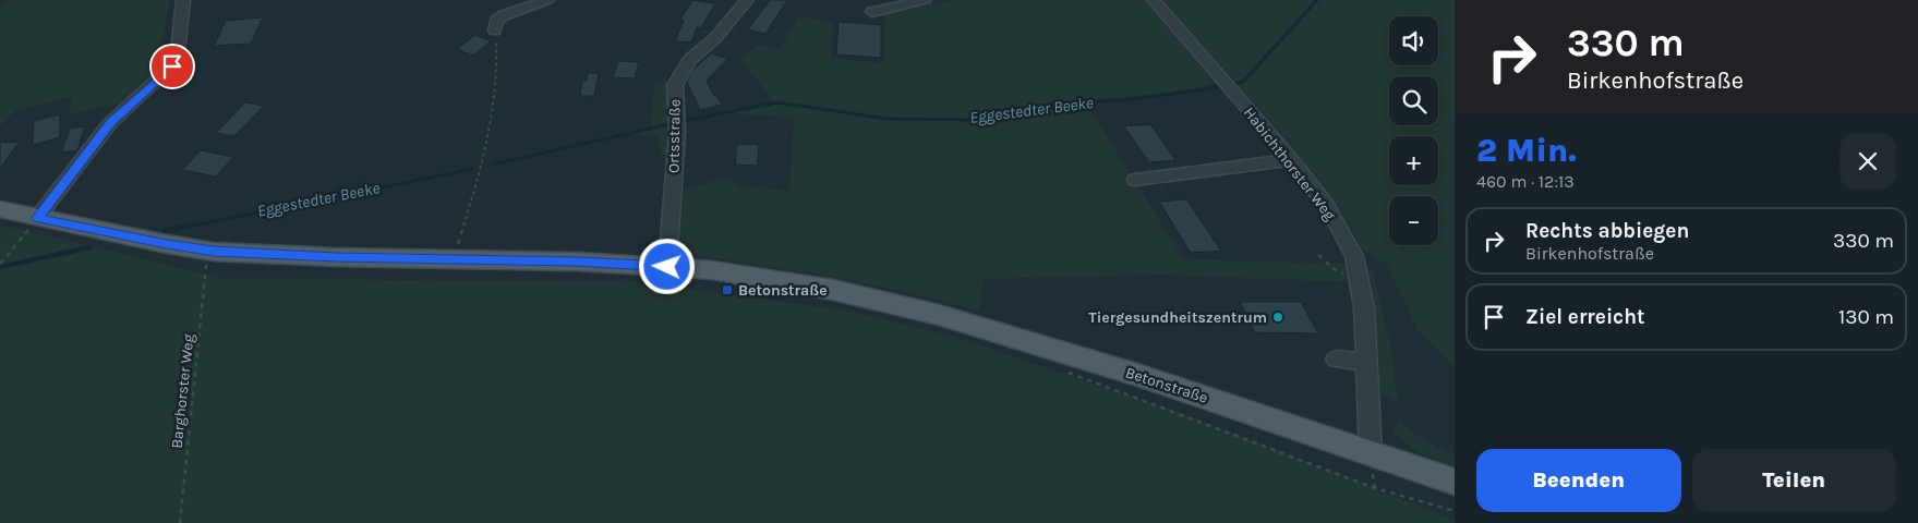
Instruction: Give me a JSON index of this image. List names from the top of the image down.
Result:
{
  "streets": {
    "main road": ["Betonstraße"],
    "street": ["Ortsstraße", "Habichthorster Weg"],
    "path": ["Barghorster Weg"]
  },
  "crossings": [
    ["Ortsstraße", "Betonstraße"],
    ["Habichthorster Weg", "Betonstraße"]
  ],
  "water": ["Eggestedter Beeke"],
  "places": {
    "transit": ["Betonstraße"],
    "other": ["Tiergesundheitszentrum"]
  },
  "page": {
    "turn": ["330 m", "Birkenhofstraße"],
    "map_buttons": ["+", "−"],
    "heading": ["2 Min.", "460 m · 12:13"],
    "list": [
      {
        "name": "Rechts abbiegen",
        "note": "Birkenhofstraße",
        "value": "330 m"
      },
      {
        "name": "Ziel erreicht",
        "value": "130 m"
      }
    ],
    "buttons": ["Beenden", "Teilen"]
  }
}
